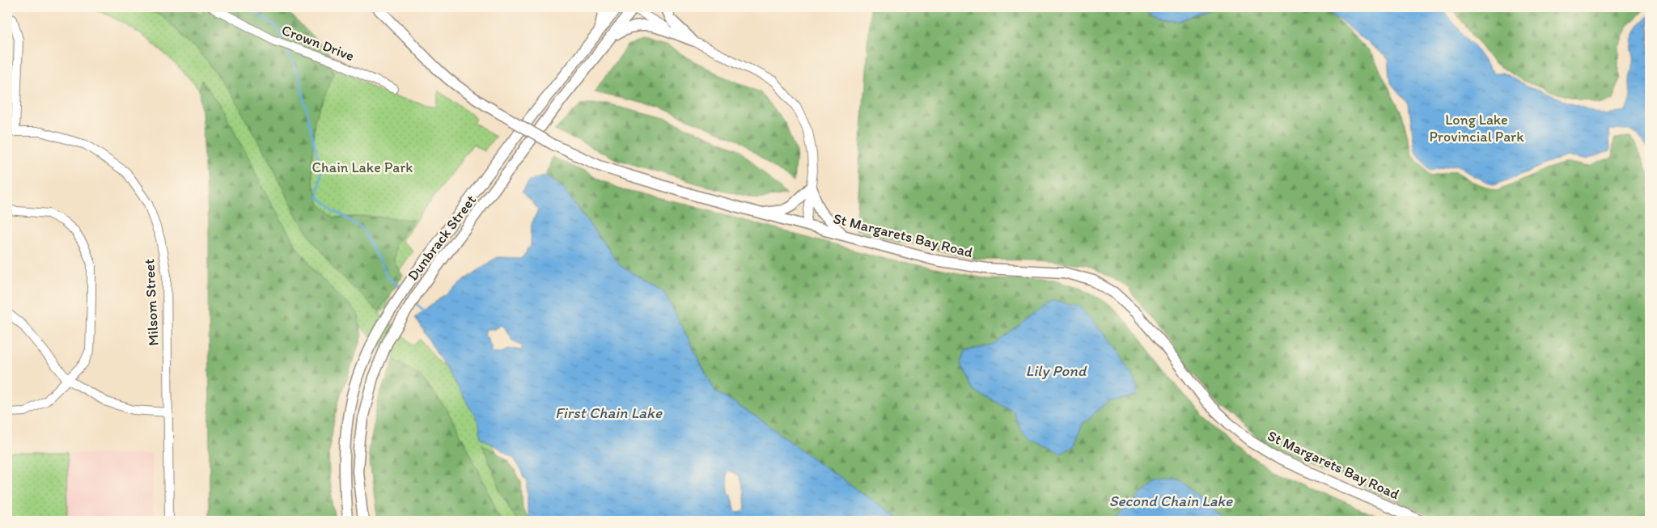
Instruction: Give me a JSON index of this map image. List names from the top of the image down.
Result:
{
  "streets": {
    "main road": ["St Margarets Bay Road", "Dunbrack Street"],
    "street": ["Crown Drive", "Milsom Street"]
  },
  "water": ["Lily Pond", "First Chain Lake", "Second Chain Lake"],
  "parks": ["Long Lake Provincial Park", "Chain Lake Park"]
}
